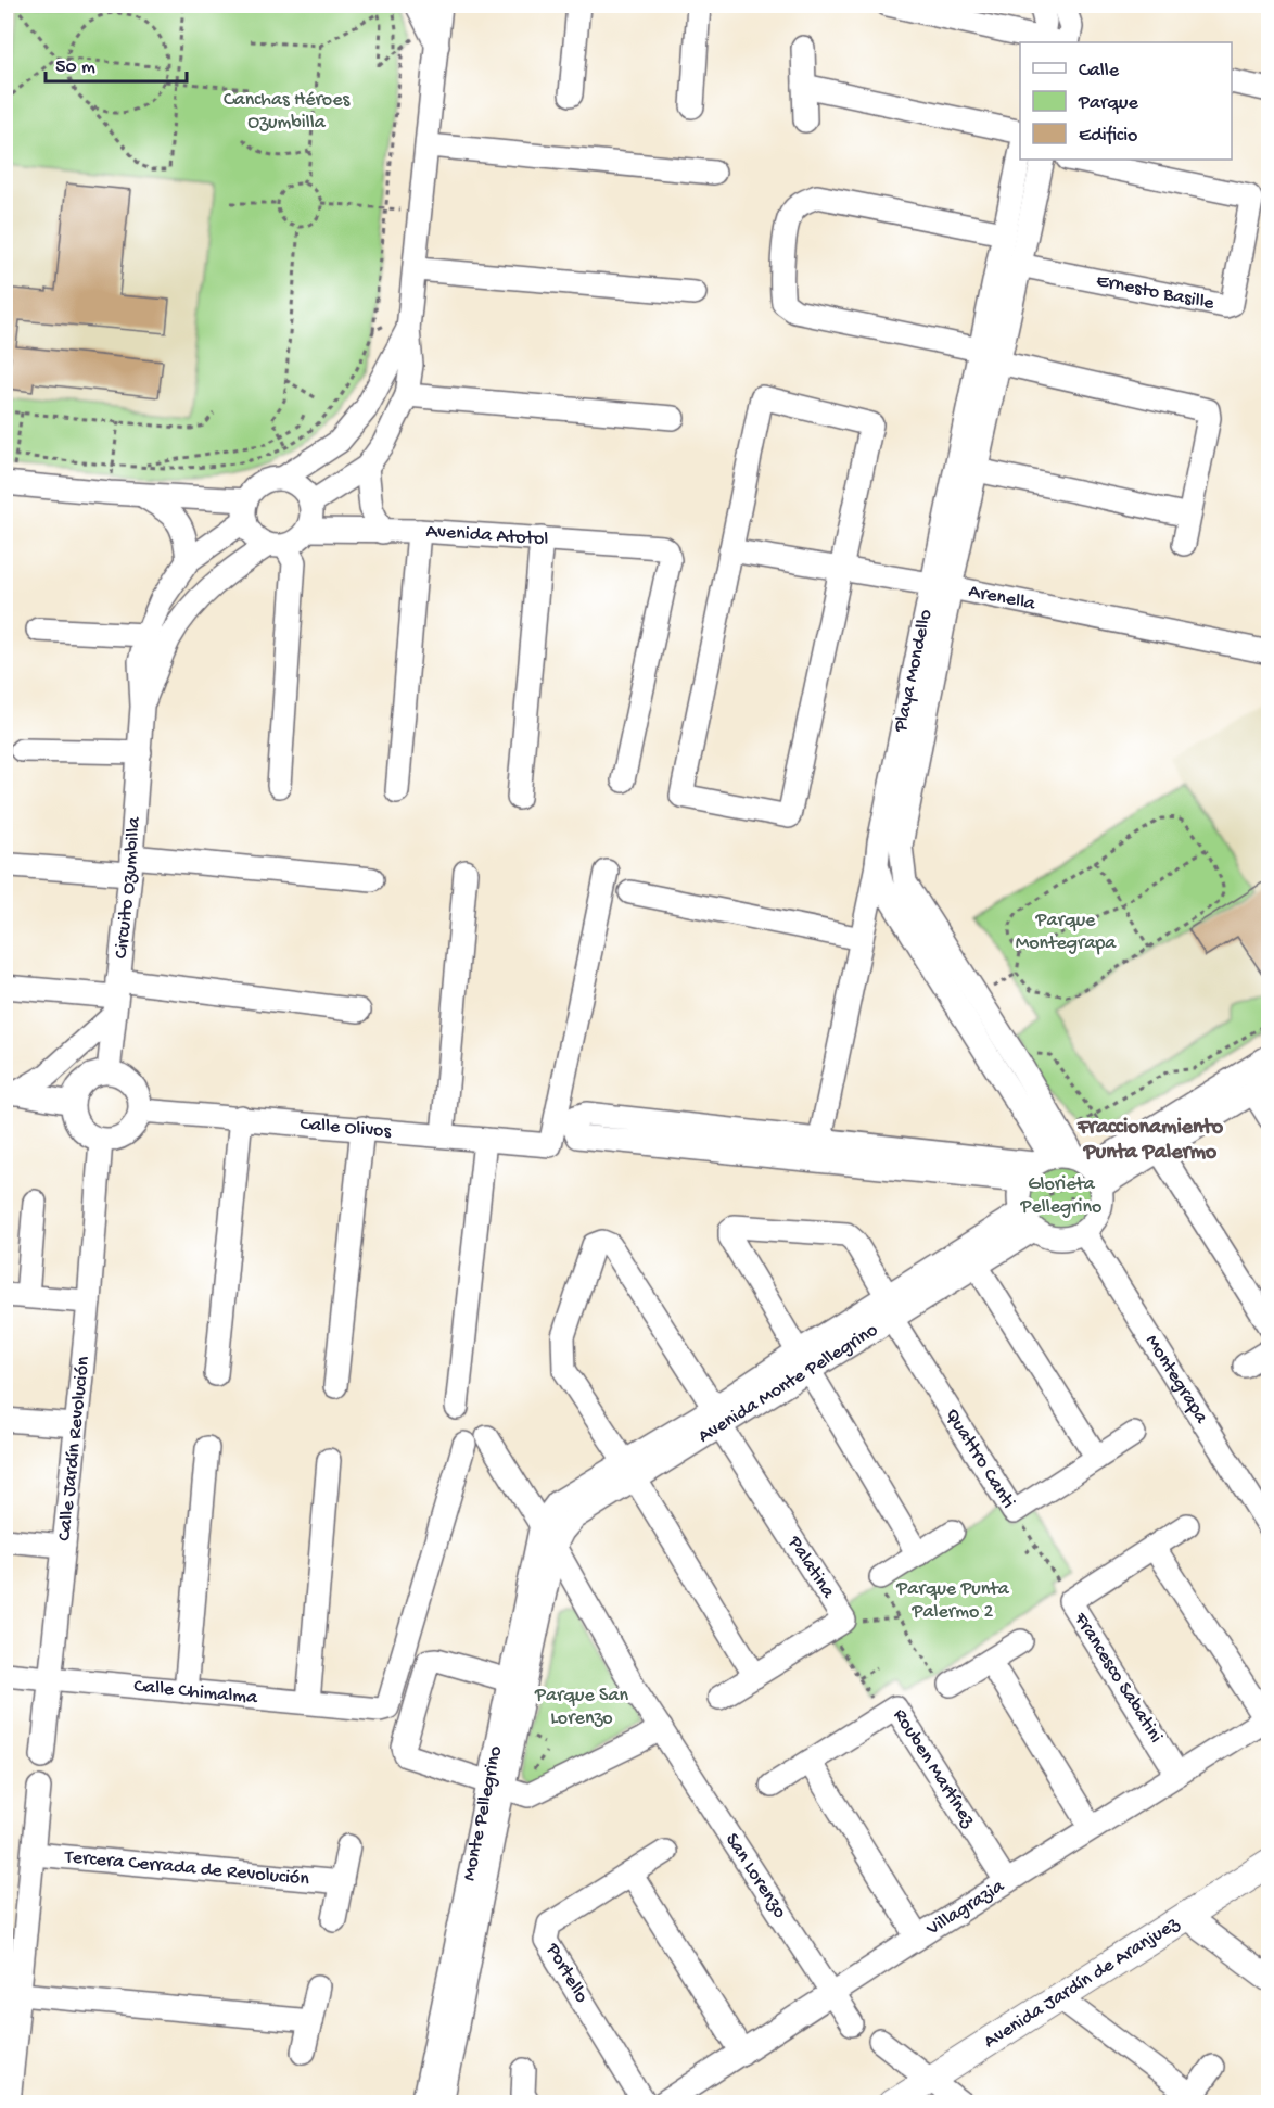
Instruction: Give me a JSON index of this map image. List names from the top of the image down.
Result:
{
  "streets": {
    "street": [
      "Ernesto Basille",
      "Avenida Atotol",
      "Arenella",
      "Playa Mondello",
      "Circuito Ozumbilla",
      "Calle Olivos",
      "Montegrapa",
      "Avenida Monte Pellegrino",
      "Calle Jardín Revolución",
      "Quattro Canti",
      "Palatina",
      "Francesco Sabatini",
      "Calle Chimalma",
      "Rouben Martínez",
      "Monte Pellegrino",
      "Tercera Cerrada de Revolución",
      "San Lorenzo",
      "Villagrazia",
      "Portello",
      "Avenida Jardín de Aranjuez"
    ]
  },
  "crossings": [
    ["Ernesto Basille", "Playa Mondello"],
    ["Avenida Atotol", "Circuito Ozumbilla"],
    ["Arenella", "Playa Mondello"],
    ["Playa Mondello", "Montegrapa"],
    ["Playa Mondello", "Avenida Monte Pellegrino"],
    ["Circuito Ozumbilla", "Calle Olivos"],
    ["Circuito Ozumbilla", "Calle Jardín Revolución"],
    ["Calle Olivos", "Calle Jardín Revolución"],
    ["Montegrapa", "Avenida Monte Pellegrino"],
    ["Avenida Monte Pellegrino", "Quattro Canti"],
    ["Avenida Monte Pellegrino", "Palatina"],
    ["Avenida Monte Pellegrino", "Monte Pellegrino"],
    ["Avenida Monte Pellegrino", "San Lorenzo"],
    ["Calle Jardín Revolución", "Calle Chimalma"],
    ["Francesco Sabatini", "Villagrazia"],
    ["Rouben Martínez", "Villagrazia"],
    ["Monte Pellegrino", "San Lorenzo"],
    ["San Lorenzo", "Villagrazia"]
  ],
  "districts": ["Fraccionamiento Punta Palermo"],
  "parks": [
    "Canchas Héroes Ozumbilla",
    "Parque Montegrapa",
    "Glorieta Pellegrino",
    "Parque Punta Palermo 2",
    "Parque San Lorenzo"
  ],
  "legend": ["Calle", "Parque", "Edificio"],
  "scale_bar": "50 m"
}
